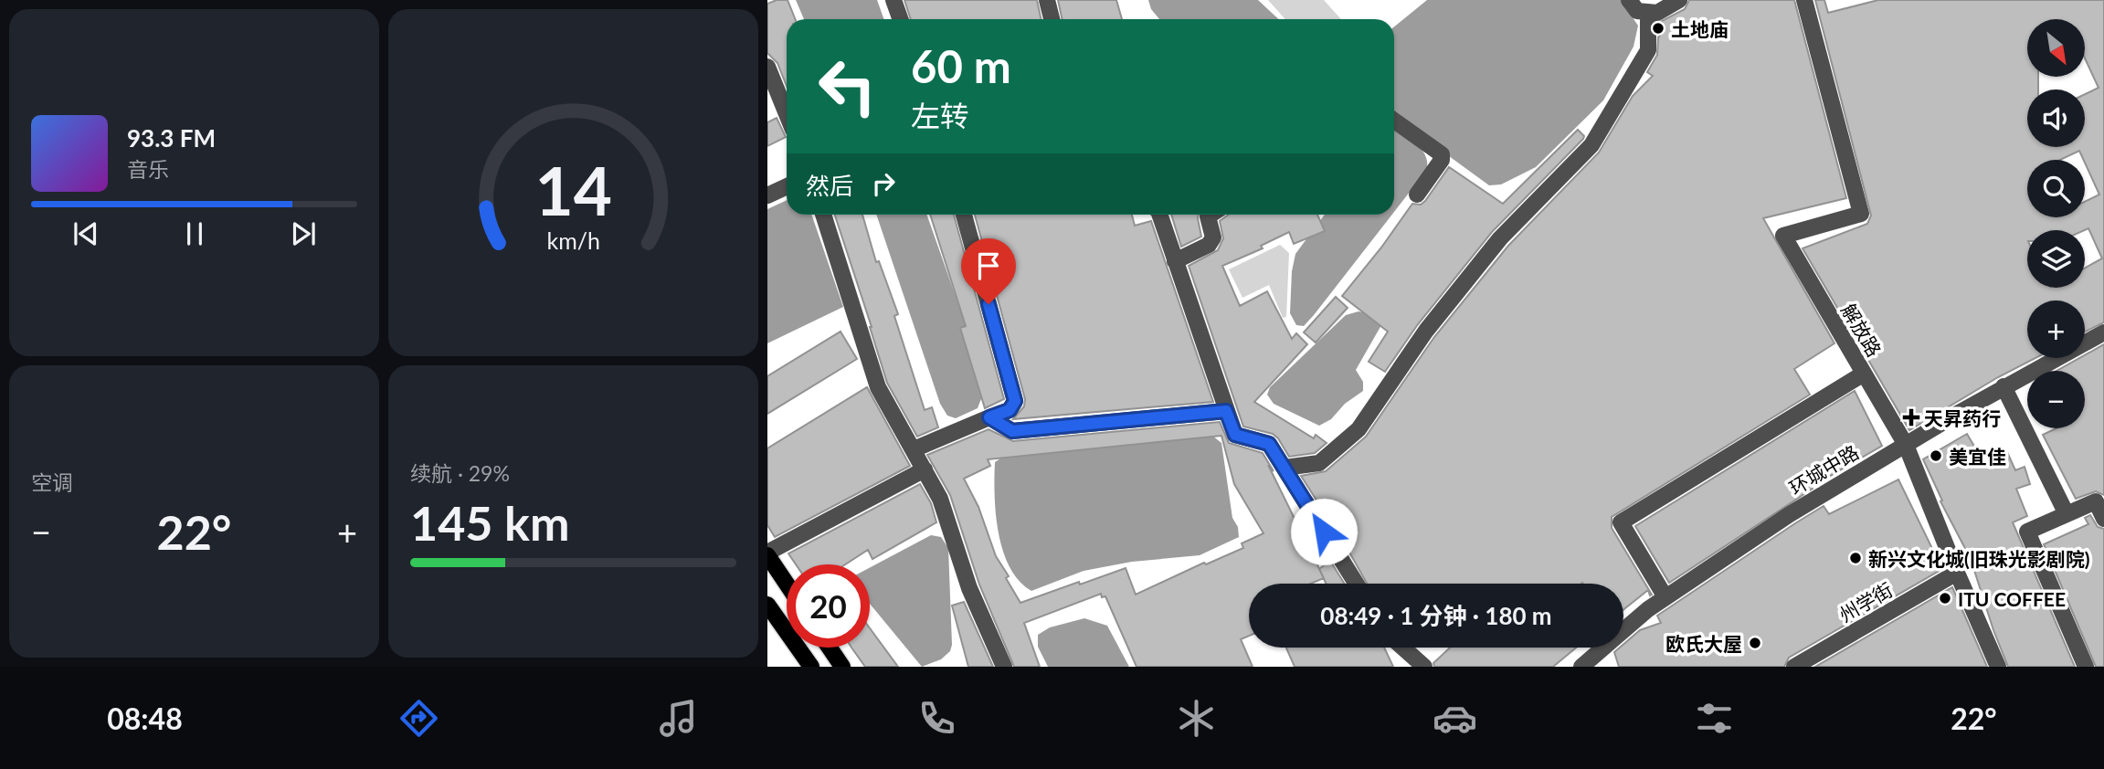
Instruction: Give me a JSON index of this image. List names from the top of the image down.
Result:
{
  "streets": {
    "street": ["解放路", "环城中路", "州学街"]
  },
  "crossings": [
    ["解放路", "环城中路"],
    ["解放路", "州学街"]
  ],
  "places": {
    "other": [
      "土地庙",
      "美宜佳",
      "新兴文化城(旧珠光影剧院)",
      "ITU COFFEE",
      "欧氏大屋"
    ],
    "health": ["天昇药行"]
  },
  "north": "bottom right",
  "page": {
    "map_buttons": ["+", "−"],
    "turn": ["60 m", "左转"],
    "song": ["93.3 FM", "音乐"],
    "then": "然后",
    "tile": [
      "空调",
      ["续航 · 29%", "145 km"]
    ],
    "heat": ["−", "22°", "+"],
    "limit": "20",
    "trip": "08:49 · 1 分钟 · 180 m",
    "tabs": ["08:48", "22°"],
    "gauge": ["14", "km/h"]
  }
}
